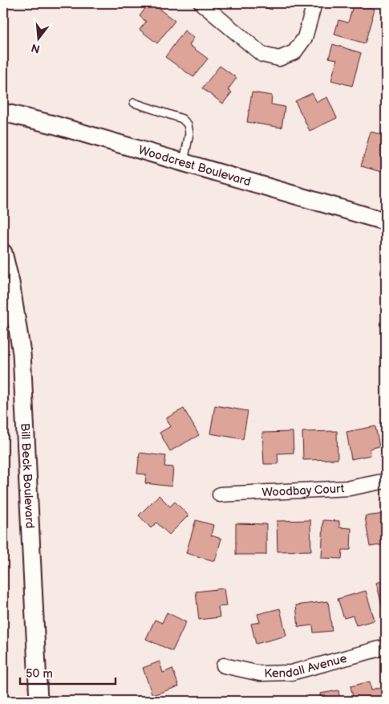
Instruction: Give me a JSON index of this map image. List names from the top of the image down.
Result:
{
  "streets": {
    "street": [
      "Woodcrest Boulevard",
      "Bill Beck Boulevard",
      "Woodbay Court",
      "Kendall Avenue"
    ]
  },
  "scale_bar": "50 m",
  "north": "bottom"
}
